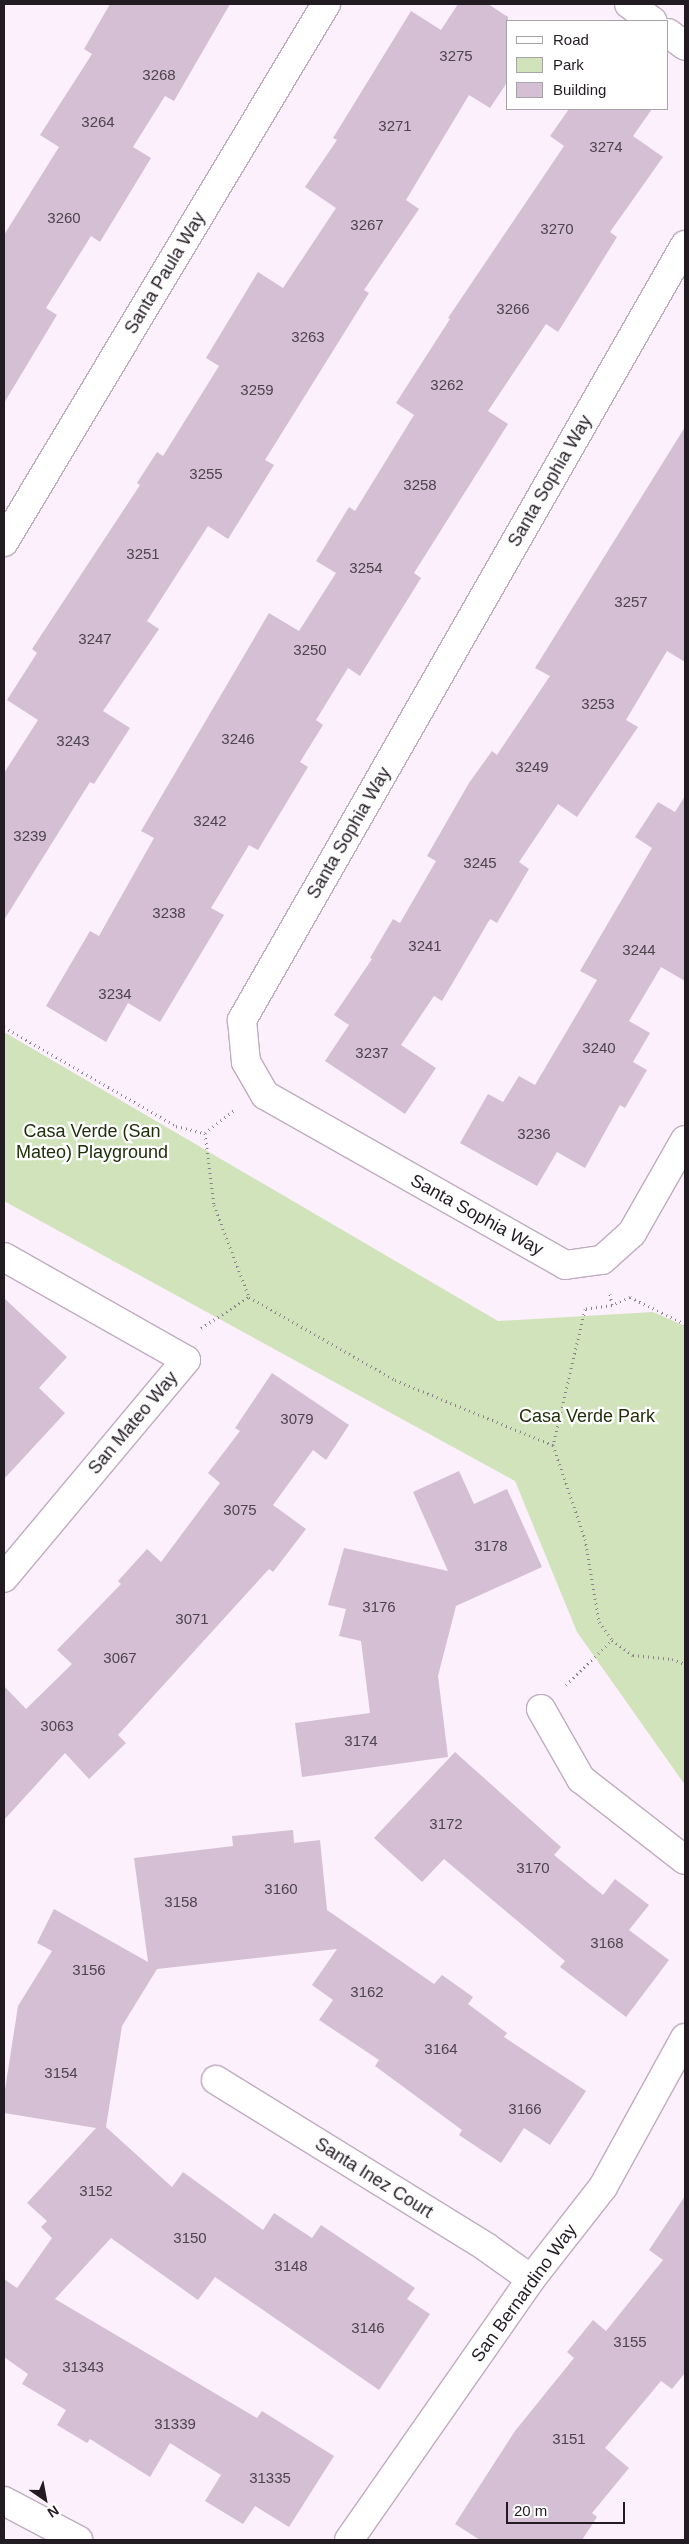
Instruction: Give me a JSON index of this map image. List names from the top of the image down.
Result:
{
  "streets": {
    "street": [
      "Santa Paula Way",
      "Santa Sophia Way",
      "San Mateo Way",
      "Santa Inez Court",
      "San Bernardino Way"
    ]
  },
  "crossings": [
    ["Santa Inez Court", "San Bernardino Way"]
  ],
  "parks": ["Casa Verde (San Mateo) Playground", "Casa Verde Park"],
  "house_numbers": [
    "3275",
    "3268",
    "3264",
    "3271",
    "3274",
    "3260",
    "3267",
    "3270",
    "3266",
    "3263",
    "3262",
    "3259",
    "3255",
    "3258",
    "3251",
    "3254",
    "3257",
    "3247",
    "3250",
    "3253",
    "3246",
    "3243",
    "3249",
    "3242",
    "3239",
    "3245",
    "3238",
    "3241",
    "3244",
    "3234",
    "3240",
    "3237",
    "3236",
    "3079",
    "3075",
    "3178",
    "3176",
    "3071",
    "3067",
    "3063",
    "3174",
    "3172",
    "3170",
    "3160",
    "3158",
    "3168",
    "3156",
    "3162",
    "3164",
    "3154",
    "3166",
    "3152",
    "3150",
    "3148",
    "3146",
    "3155",
    "31343",
    "31339",
    "3151",
    "31335"
  ],
  "legend": ["Road", "Park", "Building"],
  "scale_bar": "20 m",
  "north": "bottom right"
}
